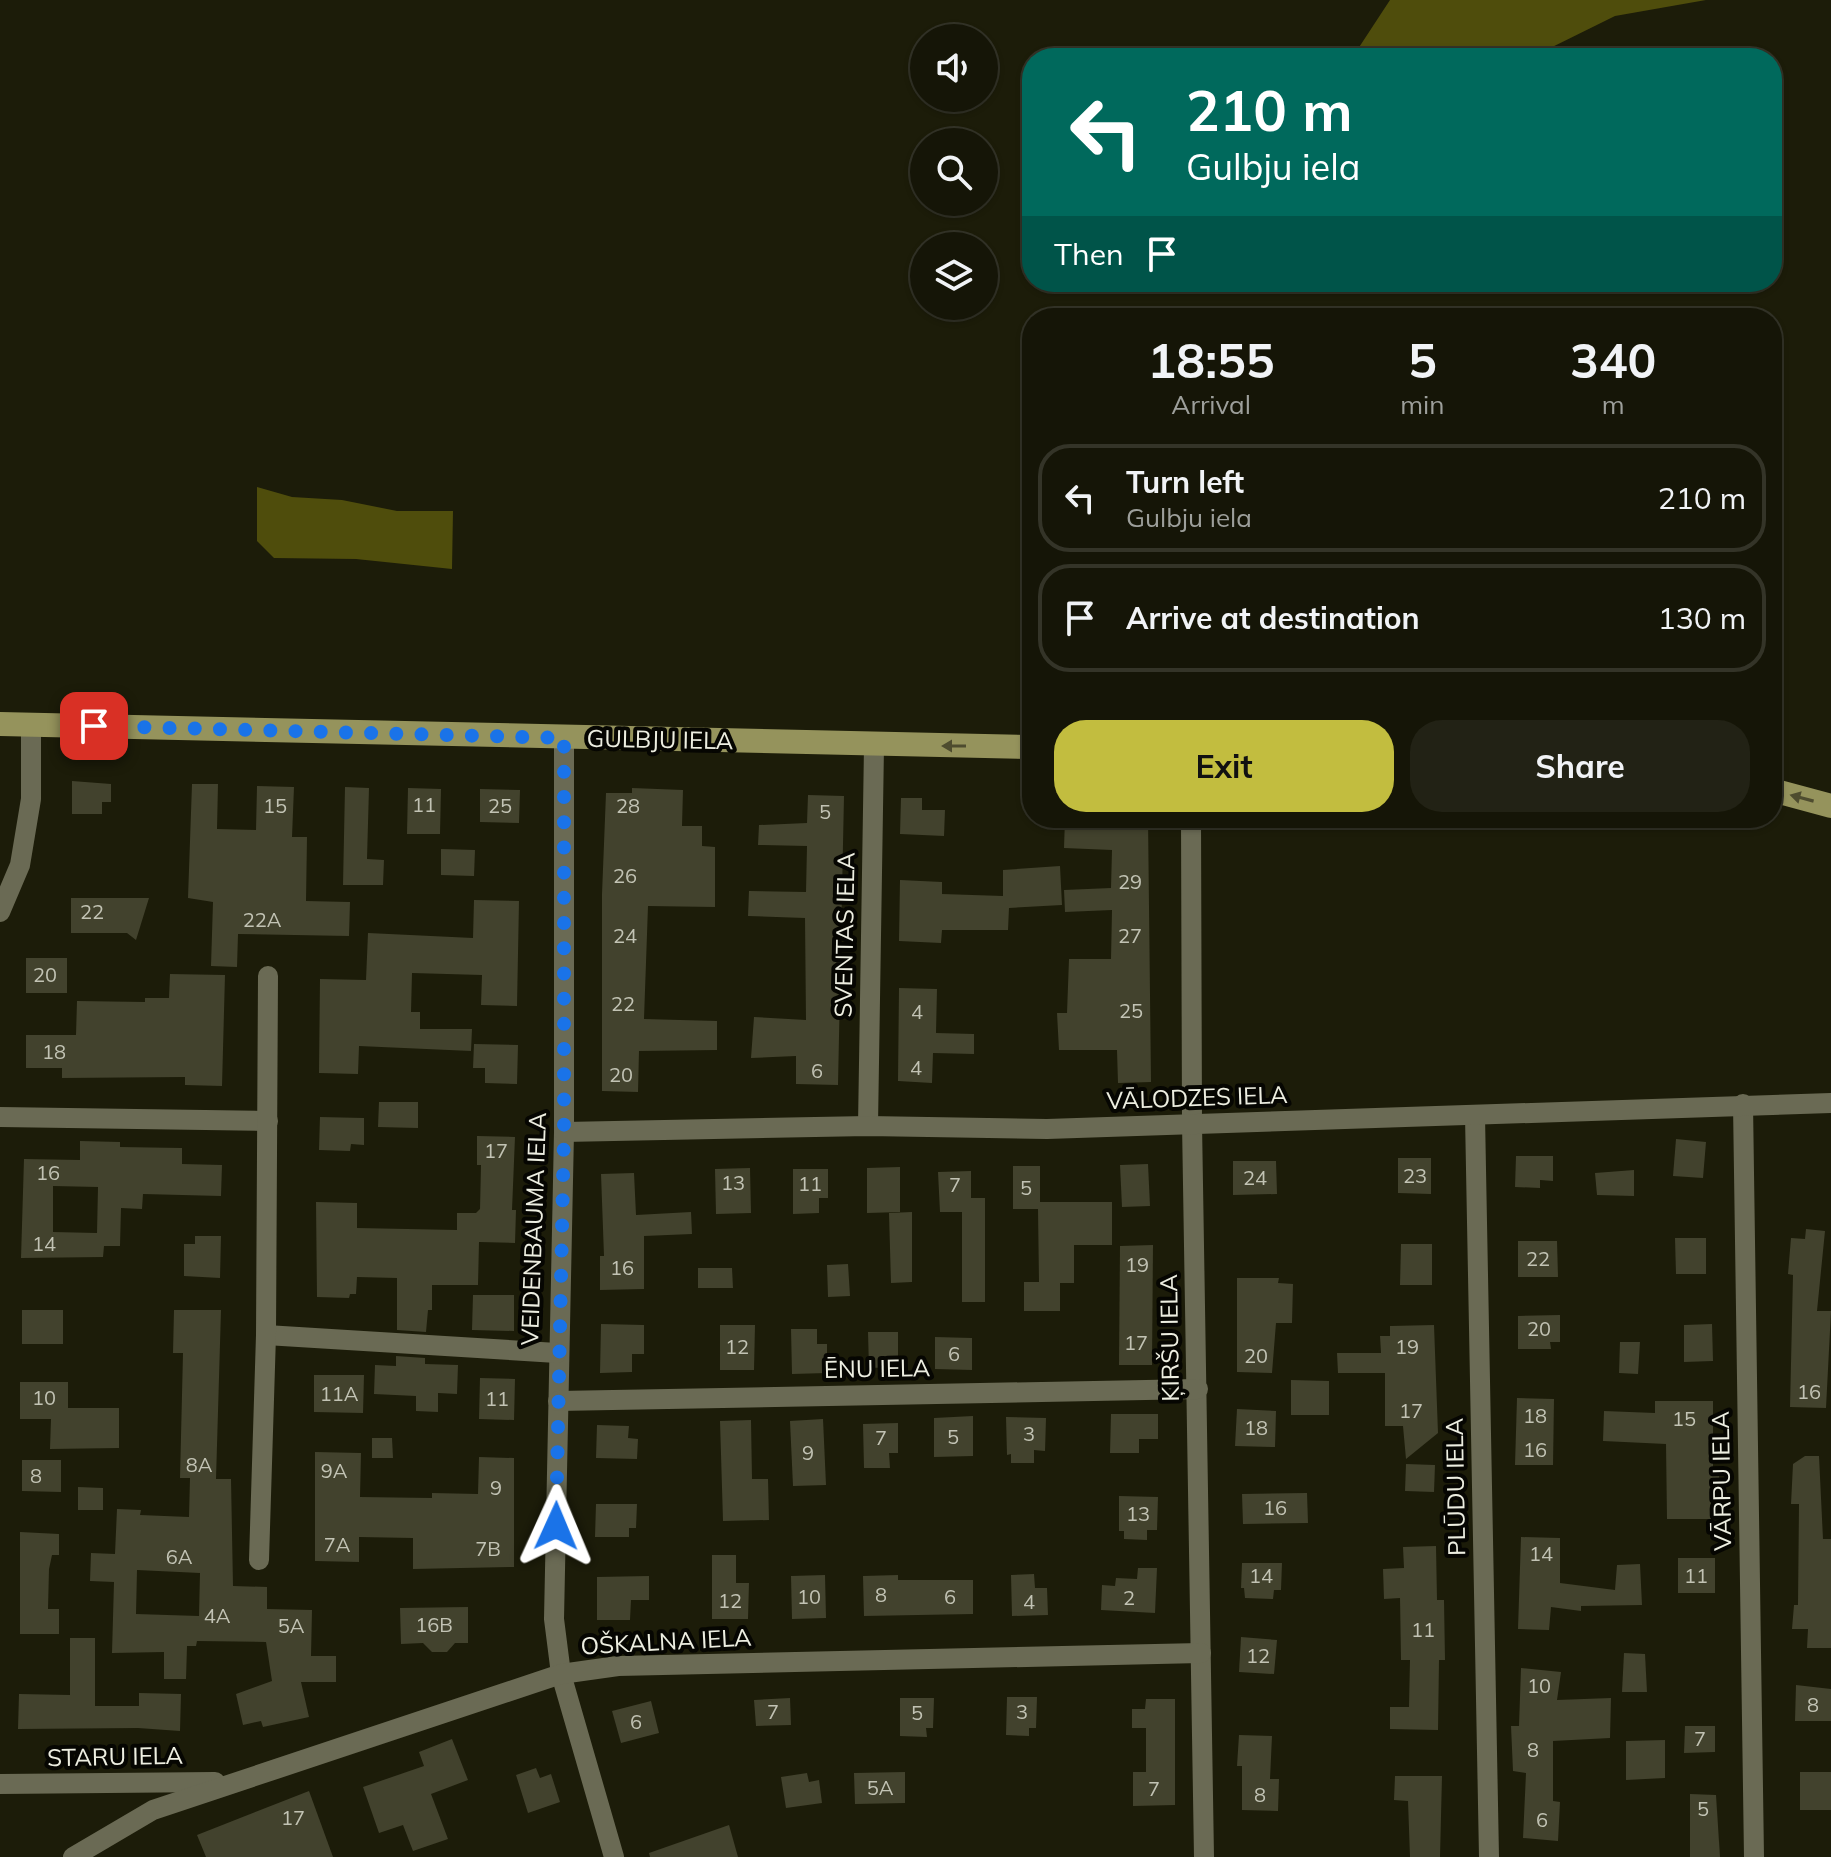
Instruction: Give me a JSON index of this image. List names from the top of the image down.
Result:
{
  "streets": {
    "main road": ["GULBJU IELA"],
    "street": [
      "SVENTAS IELA",
      "VĀLODZES IELA",
      "VEIDENBAUMA IELA",
      "ĶIRŠU IELA",
      "ĒNU IELA",
      "VĀRPU IELA",
      "PLŪDU IELA",
      "OŠKALNA IELA",
      "STARU IELA"
    ]
  },
  "crossings": [
    ["GULBJU IELA", "SVENTAS IELA"],
    ["GULBJU IELA", "VEIDENBAUMA IELA"],
    ["SVENTAS IELA", "VĀLODZES IELA"],
    ["VĀLODZES IELA", "VEIDENBAUMA IELA"],
    ["VĀLODZES IELA", "ĶIRŠU IELA"],
    ["VĀLODZES IELA", "VĀRPU IELA"],
    ["VĀLODZES IELA", "PLŪDU IELA"],
    ["VEIDENBAUMA IELA", "ĒNU IELA"],
    ["VEIDENBAUMA IELA", "OŠKALNA IELA"],
    ["ĶIRŠU IELA", "ĒNU IELA"],
    ["ĶIRŠU IELA", "OŠKALNA IELA"],
    ["OŠKALNA IELA", "STARU IELA"]
  ],
  "house_numbers": [
    "11",
    "15",
    "25",
    "28",
    "5",
    "26",
    "29",
    "22",
    "22A",
    "24",
    "27",
    "20",
    "22",
    "25",
    "4",
    "18",
    "4",
    "6",
    "20",
    "17",
    "16",
    "23",
    "24",
    "13",
    "11",
    "7",
    "5",
    "14",
    "22",
    "19",
    "16",
    "20",
    "17",
    "12",
    "19",
    "6",
    "20",
    "16",
    "11A",
    "10",
    "11",
    "17",
    "18",
    "15",
    "18",
    "3",
    "5",
    "7",
    "16",
    "9",
    "8A",
    "9A",
    "8",
    "9",
    "16",
    "13",
    "7A",
    "7B",
    "14",
    "6A",
    "14",
    "11",
    "8",
    "10",
    "6",
    "2",
    "12",
    "4",
    "4A",
    "16B",
    "5A",
    "11",
    "12",
    "10",
    "8",
    "7",
    "3",
    "5",
    "6",
    "7",
    "8",
    "5A",
    "7",
    "8",
    "5",
    "17",
    "6"
  ],
  "page": {
    "turn": ["210 m", "Gulbju iela"],
    "then": "Then",
    "eta": [
      "18:55",
      "Arrival",
      "5",
      "min",
      "340",
      "m"
    ],
    "list": [
      {
        "name": "Turn left",
        "note": "Gulbju iela",
        "value": "210 m"
      },
      {
        "name": "Arrive at destination",
        "value": "130 m"
      }
    ],
    "buttons": ["Exit", "Share"]
  }
}
